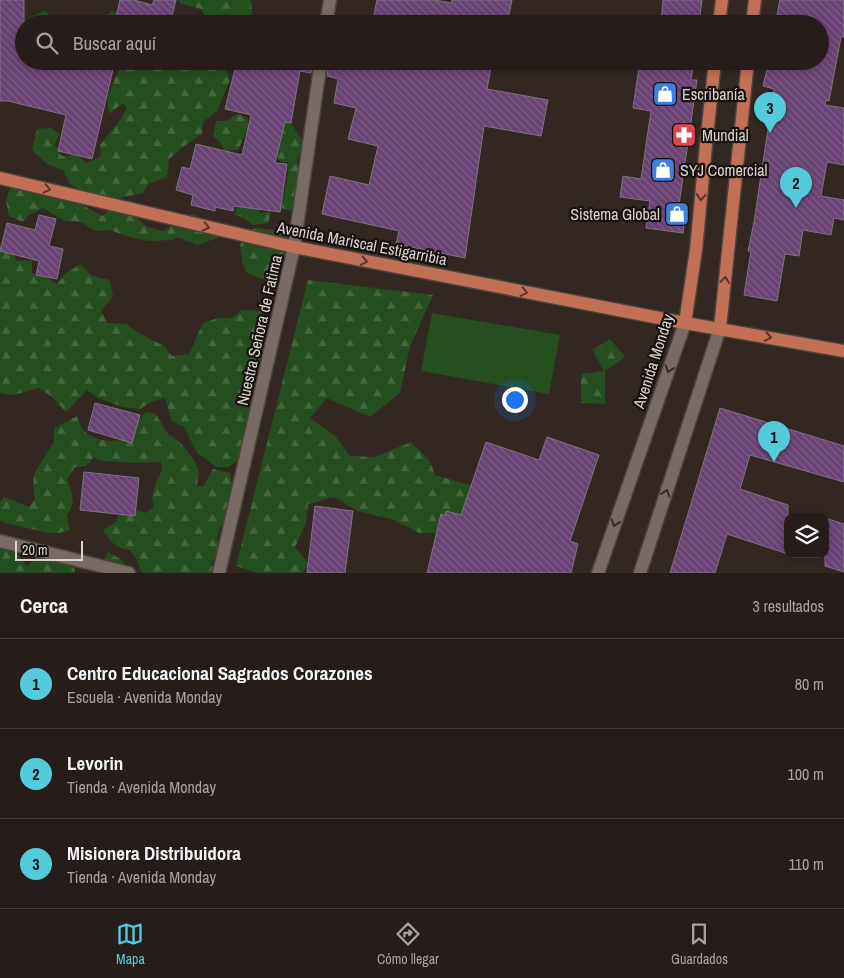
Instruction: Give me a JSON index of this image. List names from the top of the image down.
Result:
{
  "streets": {
    "main road": ["Avenida Mariscal Estigarribia", "Avenida Monday"],
    "street": ["Nuestra Señora de Fatima"]
  },
  "crossings": [
    ["Avenida Mariscal Estigarribia", "Nuestra Señora de Fatima"],
    ["Avenida Mariscal Estigarribia", "Avenida Monday"]
  ],
  "one_way": ["Avenida Mariscal Estigarribia"],
  "places": {
    "shop": ["Escribanía", "SYJ Comercial", "Sistema Global"],
    "pharmacy": ["Mundial"]
  },
  "scale_bar": "20 m",
  "page": {
    "search": "Buscar aquí",
    "pins": ["3", "2", "1"],
    "scale": "20 m",
    "heading": ["Cerca", "3 resultados"],
    "list": [
      {
        "mark": "1",
        "name": "Centro Educacional Sagrados Corazones",
        "note": "Escuela · Avenida Monday",
        "value": "80 m"
      },
      {
        "mark": "2",
        "name": "Levorin",
        "note": "Tienda · Avenida Monday",
        "value": "100 m"
      },
      {
        "mark": "3",
        "name": "Misionera Distribuidora",
        "note": "Tienda · Avenida Monday",
        "value": "110 m"
      }
    ],
    "nav": ["Mapa", "Cómo llegar", "Guardados"]
  }
}
